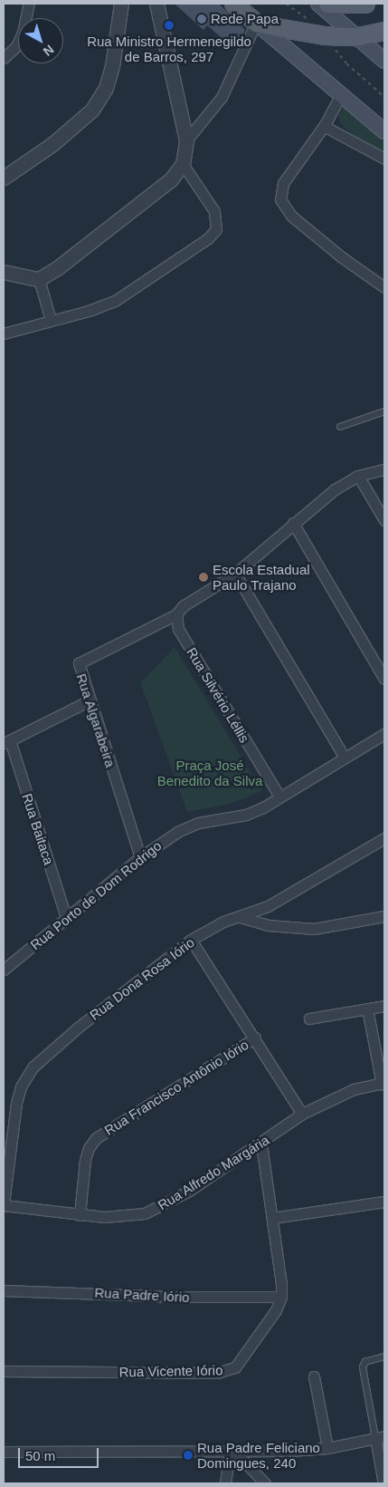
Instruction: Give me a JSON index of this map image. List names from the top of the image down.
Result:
{
  "streets": {
    "street": [
      "Rua Silvério Léllis",
      "Rua Algarabeira",
      "Rua Baitaca",
      "Rua Porto de Dom Rodrigo",
      "Rua Dona Rosa Iório",
      "Rua Francisco Antônio Iório",
      "Rua Alfredo Margária",
      "Rua Padre Iório",
      "Rua Vicente Iório"
    ]
  },
  "crossings": [
    ["Rua Silvério Léllis", "Rua Algarabeira"],
    ["Rua Silvério Léllis", "Rua Porto de Dom Rodrigo"],
    ["Rua Algarabeira", "Rua Porto de Dom Rodrigo"],
    ["Rua Baitaca", "Rua Porto de Dom Rodrigo"],
    ["Rua Dona Rosa Iório", "Rua Alfredo Margária"],
    ["Rua Francisco Antônio Iório", "Rua Alfredo Margária"],
    ["Rua Padre Iório", "Rua Vicente Iório"]
  ],
  "parks": ["Praça José Benedito da Silva"],
  "places": [
    "Rede Papa",
    "Rua Ministro Hermenegildo de Barros, 297",
    "Escola Estadual Paulo Trajano",
    "Rua Padre Feliciano Domingues, 240"
  ],
  "scale_bar": "50 m",
  "north": "bottom right"
}
